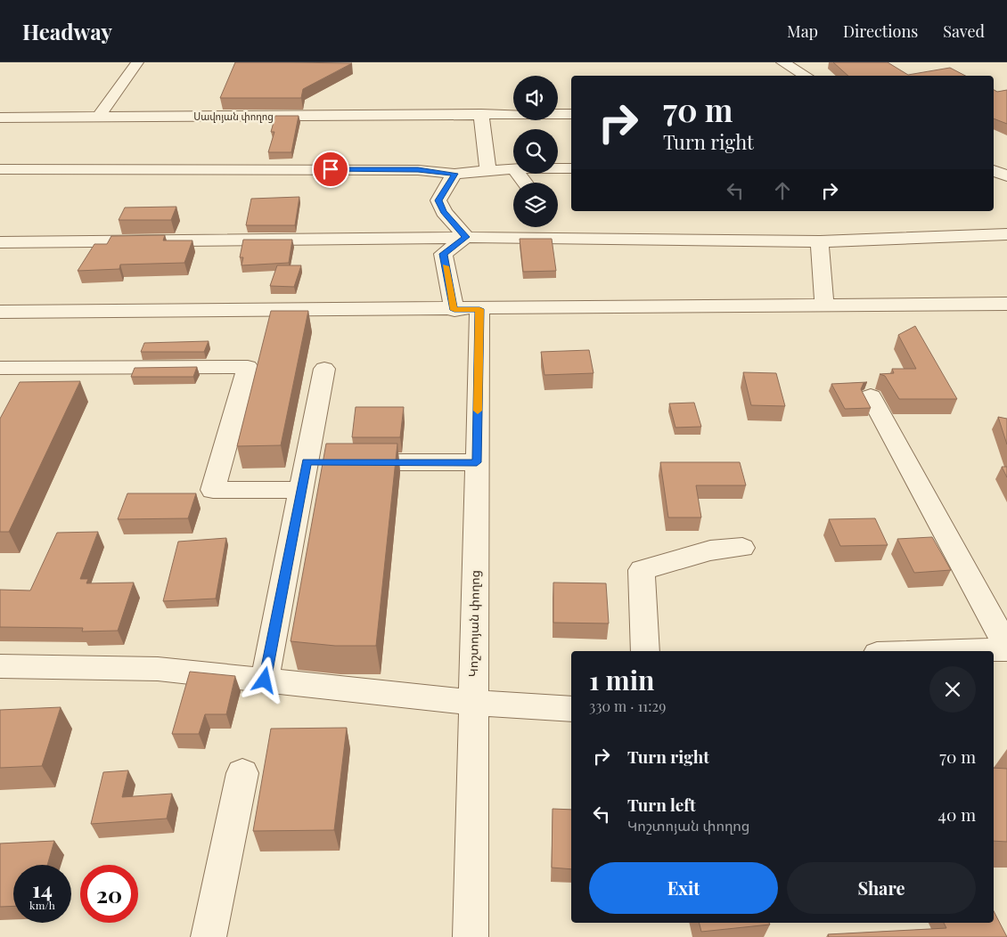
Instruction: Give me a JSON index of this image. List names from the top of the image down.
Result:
{
  "streets": {
    "street": ["Սավոյան փողոց", "Կոշտոյան փողոց"]
  },
  "page": {
    "header": "Headway",
    "nav": ["Map", "Directions", "Saved"],
    "turn": ["70 m", "Turn right"],
    "heading": ["1 min", "330 m · 11:29"],
    "list": [
      {
        "name": "Turn right",
        "value": "70 m"
      },
      {
        "name": "Turn left",
        "note": "Կոշտոյան փողոց",
        "value": "40 m"
      }
    ],
    "buttons": ["Exit", "Share"],
    "speed": "14 km/h",
    "limit": "20"
  }
}
